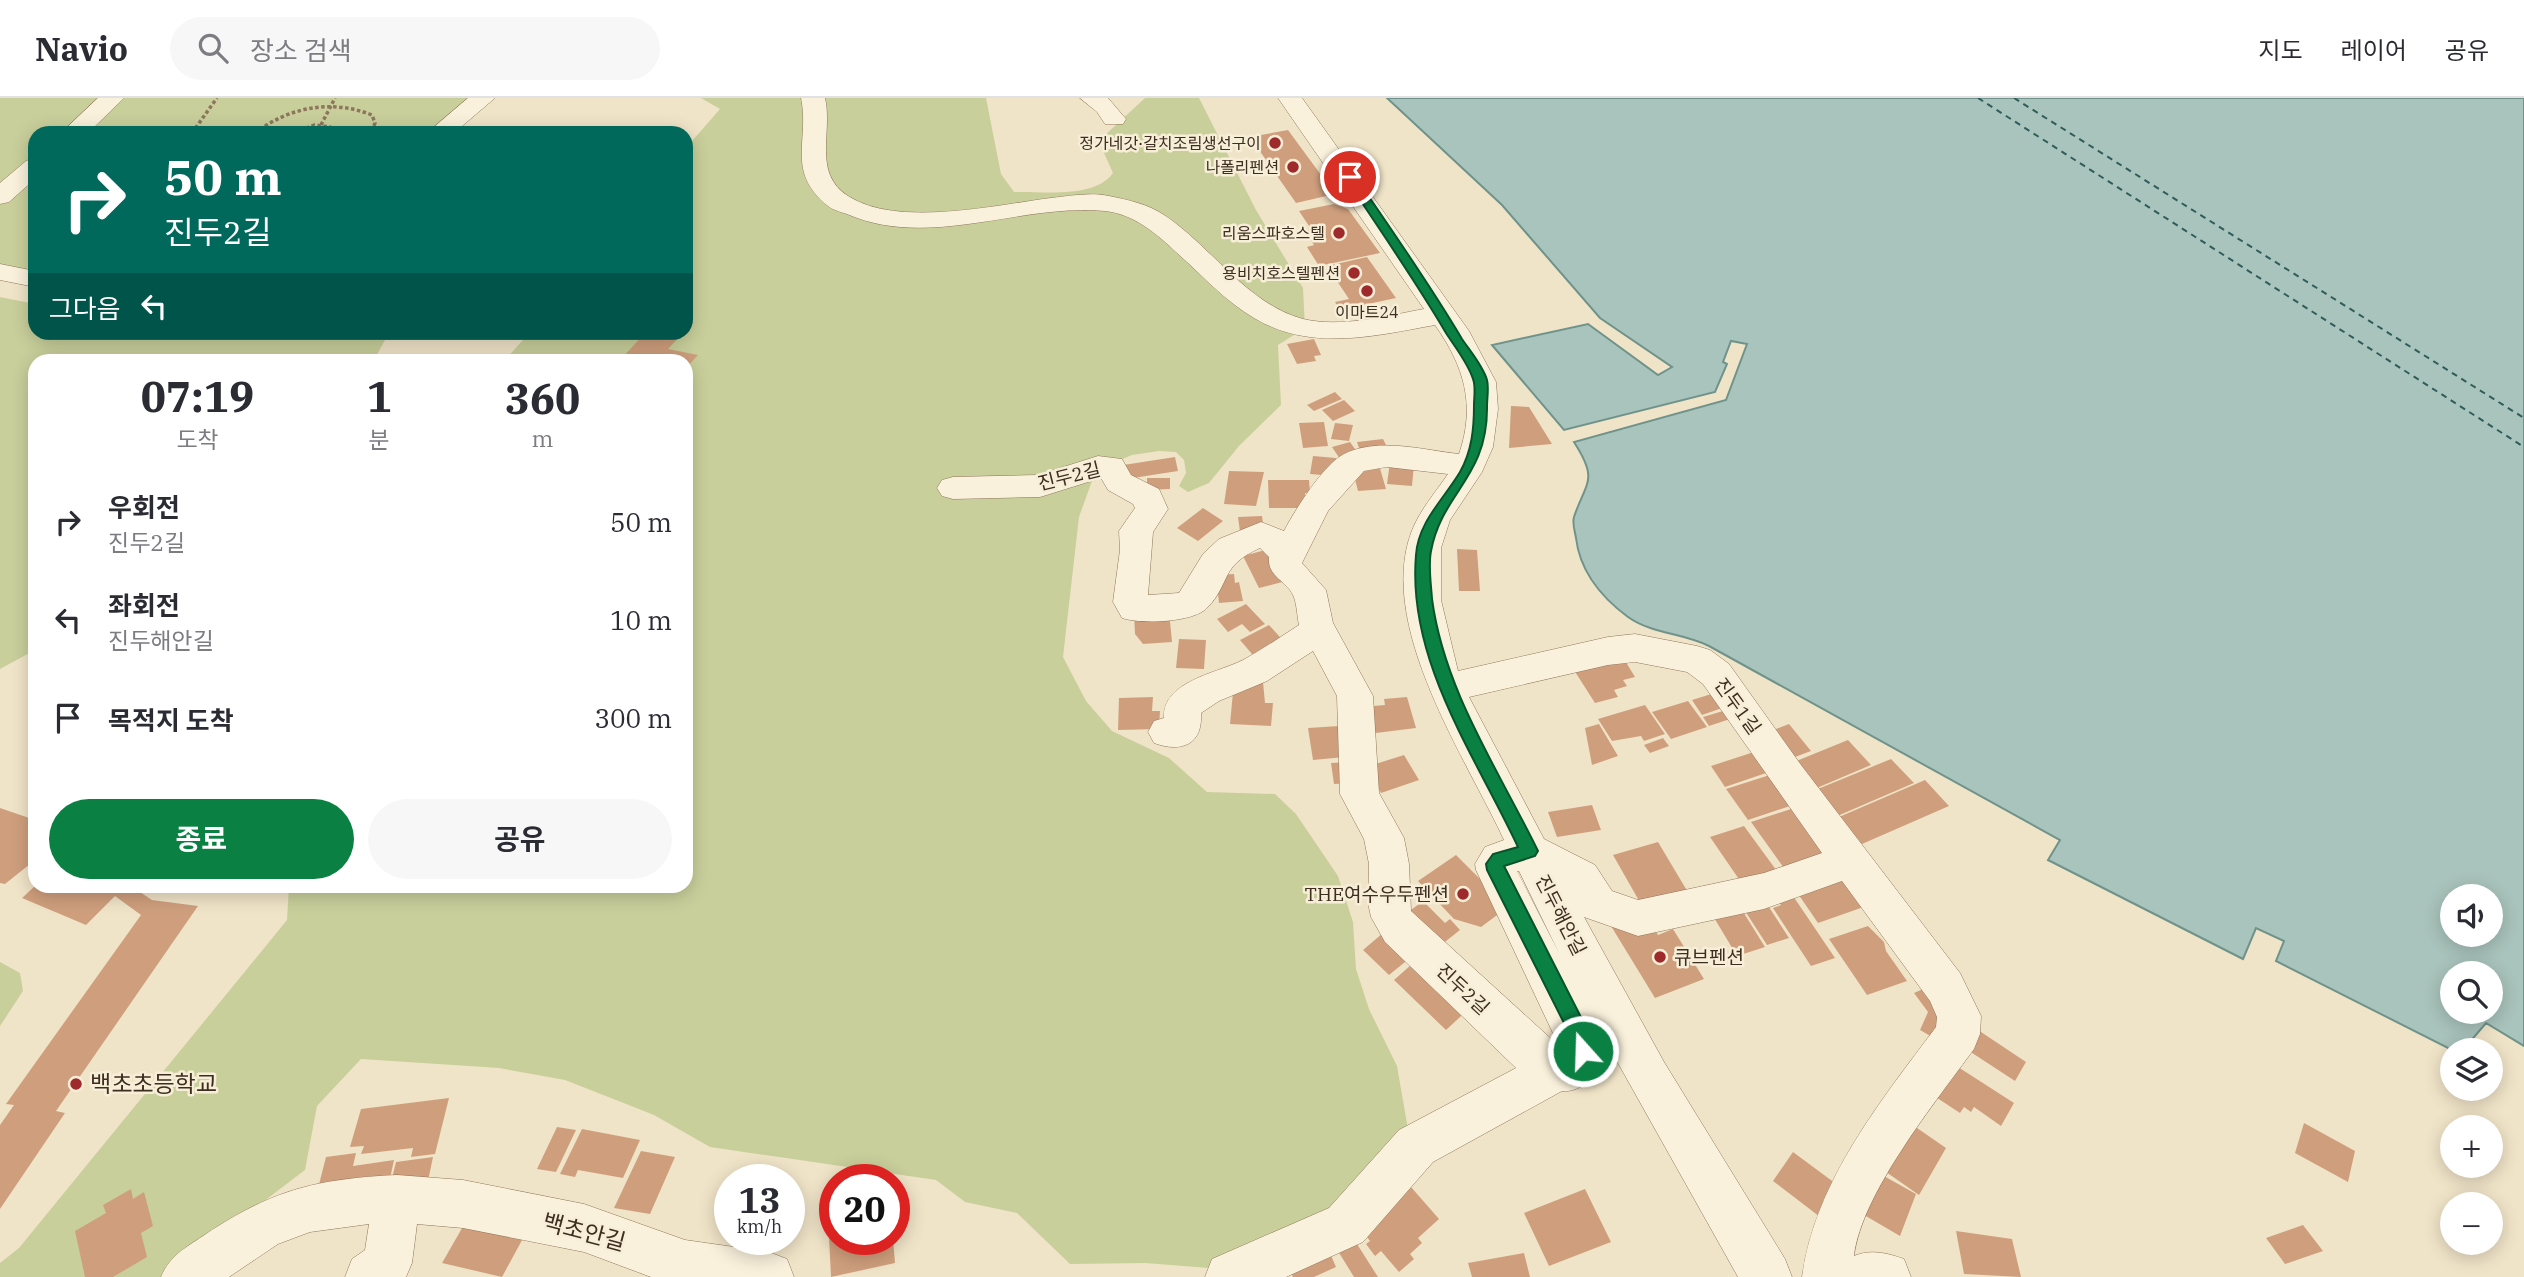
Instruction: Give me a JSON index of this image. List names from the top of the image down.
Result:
{
  "streets": {
    "street": [
      "진두2길",
      "진두1길",
      "진두해안길",
      "백초안길"
    ]
  },
  "crossings": [
    ["진두1길", "진두해안길"]
  ],
  "places": [
    "정가네갓·갈치조림생선구이",
    "나폴리펜션",
    "리움스파호스텔",
    "용비치호스텔펜션",
    "이마트24",
    "THE여수우두펜션",
    "큐브펜션",
    "백초초등학교"
  ],
  "page": {
    "header": "Navio",
    "search": "장소 검색",
    "nav": ["지도", "레이어", "공유"],
    "turn": ["50 m", "진두2길"],
    "then": "그다음",
    "eta": [
      "07:19",
      "도착",
      "1",
      "분",
      "360",
      "m"
    ],
    "list": [
      {
        "name": "우회전",
        "note": "진두2길",
        "value": "50 m"
      },
      {
        "name": "좌회전",
        "note": "진두해안길",
        "value": "10 m"
      },
      {
        "name": "목적지 도착",
        "value": "300 m"
      }
    ],
    "buttons": ["종료", "공유"],
    "map_buttons": ["+", "−"],
    "speed": "13 km/h",
    "limit": "20"
  }
}
